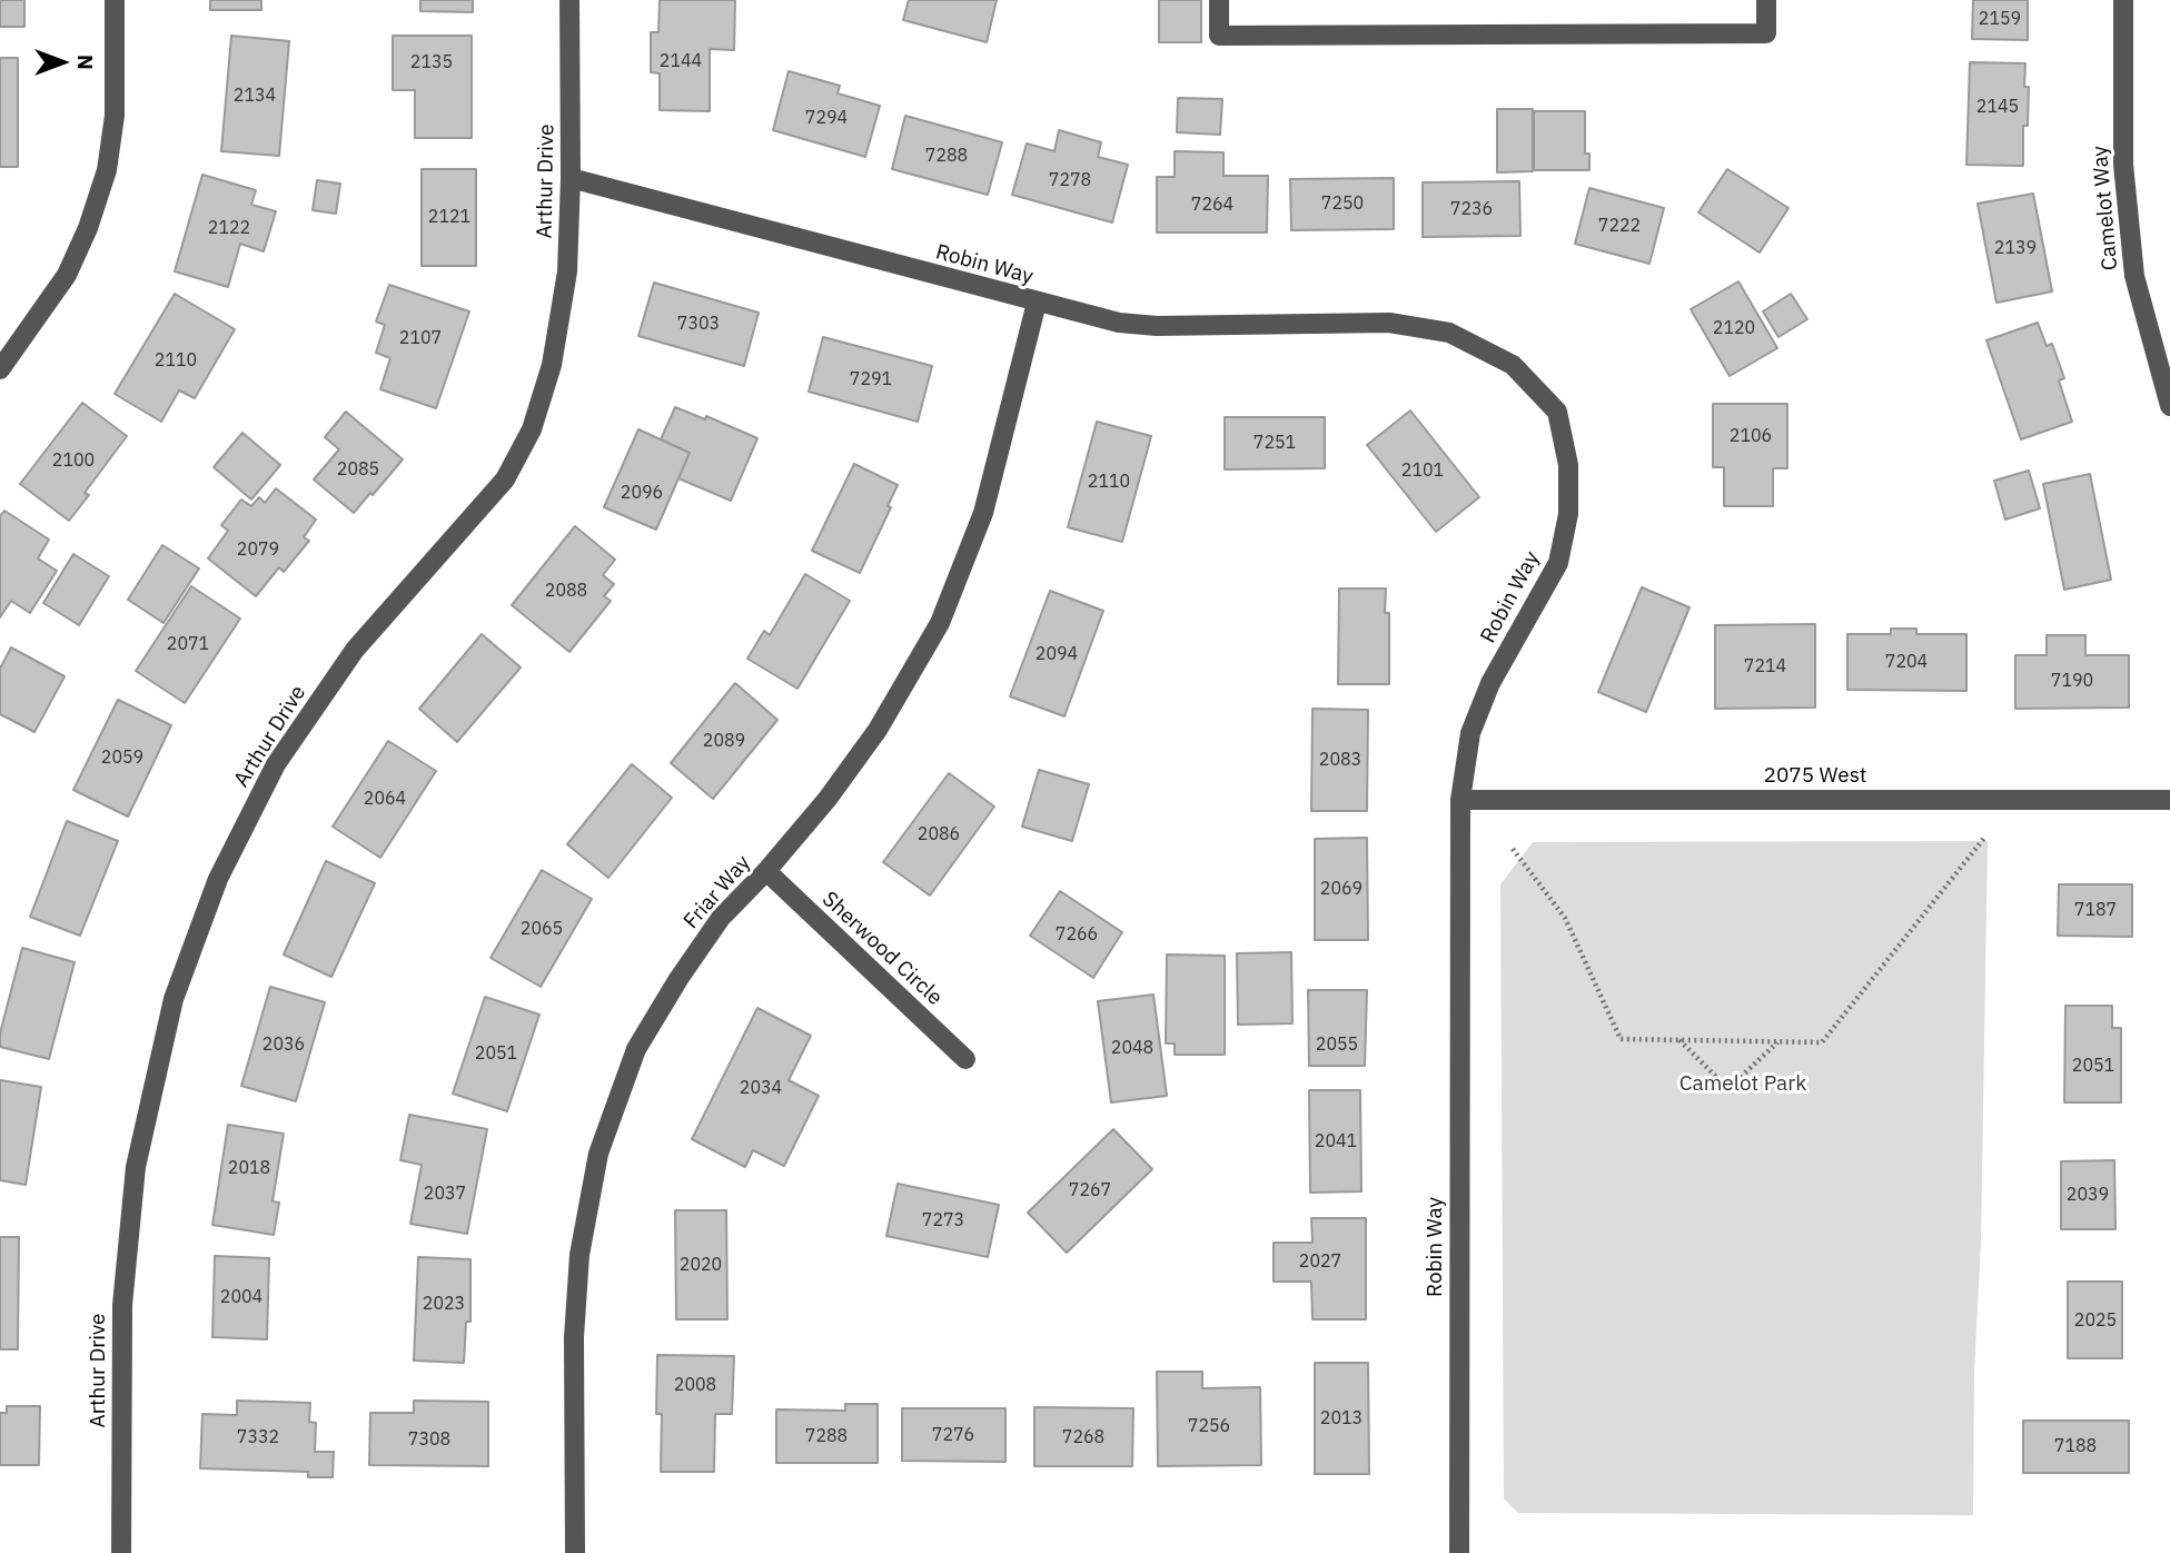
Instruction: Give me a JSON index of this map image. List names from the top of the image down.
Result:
{
  "streets": {
    "street": [
      "Arthur Drive",
      "Camelot Way",
      "Robin Way",
      "2075 West",
      "Friar Way",
      "Sherwood Circle"
    ]
  },
  "crossings": [
    ["Arthur Drive", "Robin Way"],
    ["Robin Way", "2075 West"],
    ["Robin Way", "Friar Way"],
    ["Friar Way", "Sherwood Circle"]
  ],
  "parks": ["Camelot Park"],
  "house_numbers": [
    "2159",
    "2144",
    "2135",
    "2134",
    "2145",
    "7294",
    "7288",
    "7278",
    "7250",
    "7264",
    "7236",
    "2121",
    "7222",
    "2122",
    "2139",
    "7303",
    "2120",
    "2107",
    "2110",
    "7291",
    "2106",
    "7251",
    "2100",
    "2085",
    "2101",
    "2110",
    "2096",
    "2079",
    "2088",
    "2071",
    "2094",
    "7204",
    "7214",
    "7190",
    "2089",
    "2059",
    "2083",
    "2064",
    "2086",
    "2069",
    "7187",
    "2065",
    "7266",
    "2036",
    "2055",
    "2048",
    "2051",
    "2051",
    "2034",
    "2041",
    "2018",
    "7267",
    "2037",
    "2039",
    "7273",
    "2027",
    "2020",
    "2004",
    "2023",
    "2025",
    "2008",
    "2013",
    "7256",
    "7276",
    "7288",
    "7332",
    "7268",
    "7308",
    "7188"
  ],
  "north": "right"
}
